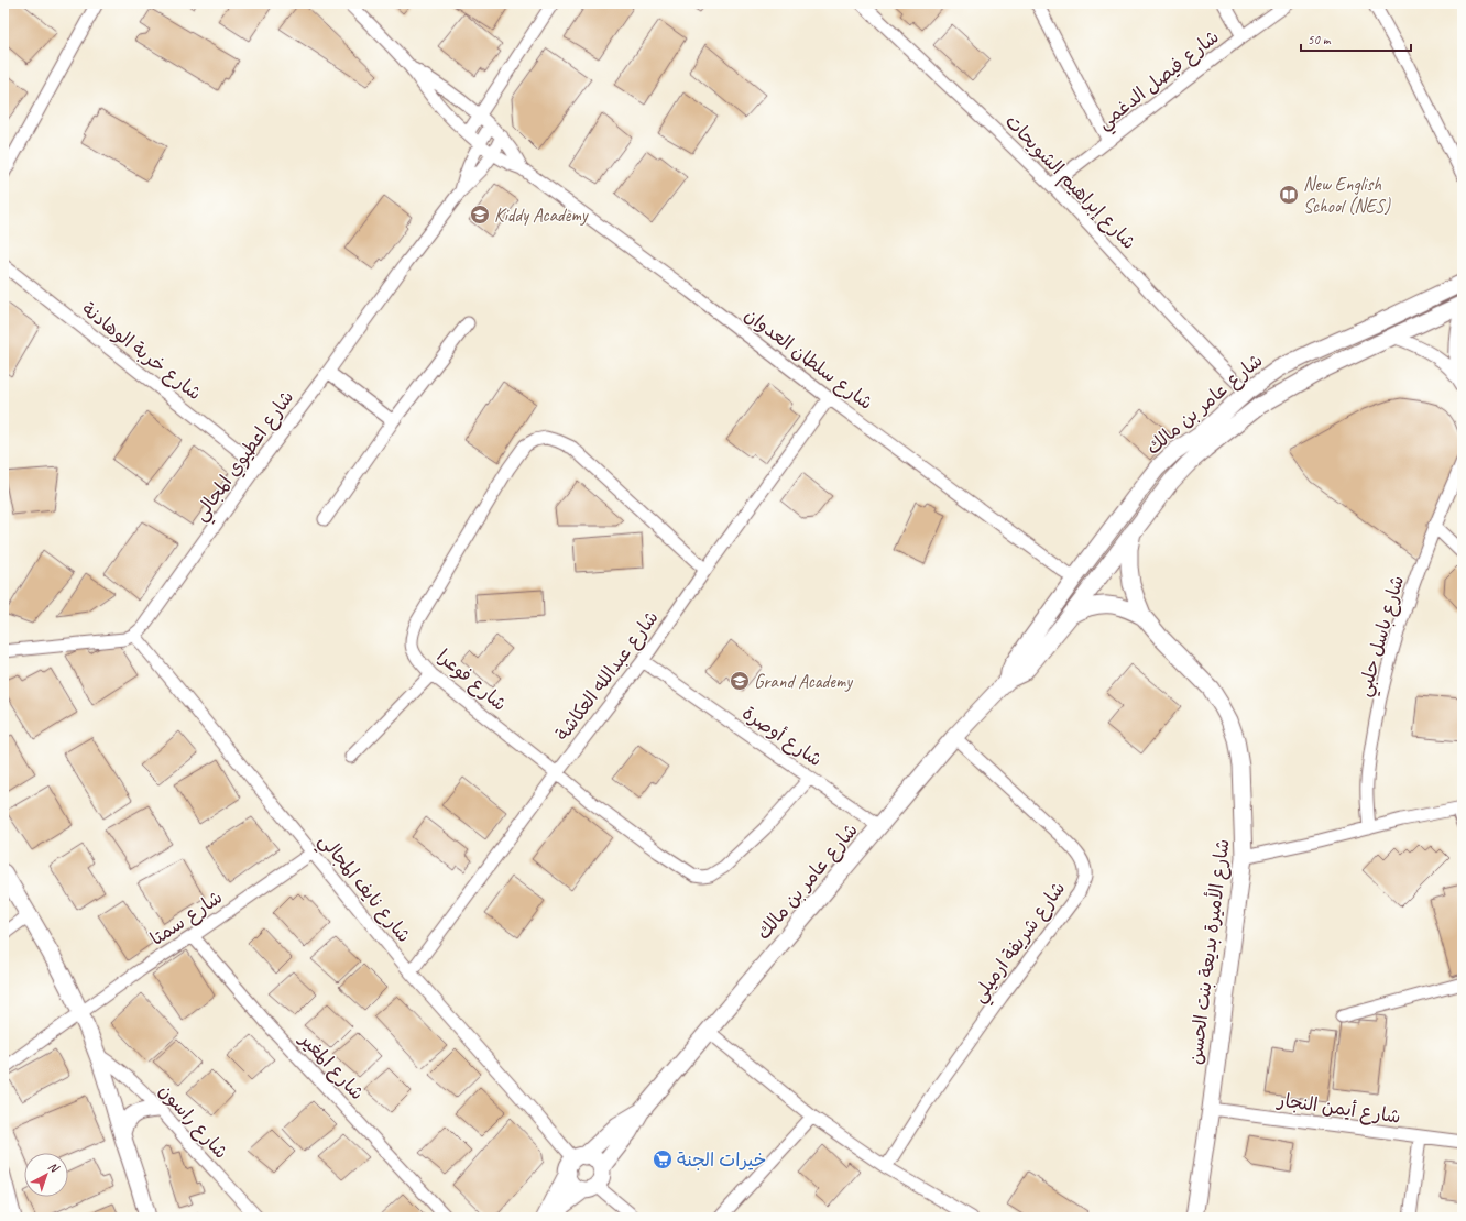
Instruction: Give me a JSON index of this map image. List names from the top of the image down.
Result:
{
  "streets": {
    "street": [
      "شارع فيصل الدغمي",
      "شارع إبراهيم الشويحات",
      "شارع خربة الوهادنة",
      "شارع سلطان العدوان",
      "شارع عامر بن مالك",
      "شارع اعطيوي المجالي",
      "شارع باسل حلبي",
      "شارع عبدالله العكاشة",
      "شارع فوعرا",
      "شارع أوصرة",
      "شارع نايف المجالي",
      "شارع سمتا",
      "شارع شريفة ارميلي",
      "شارع الأميرة بديعة بنت الحسن",
      "شارع المغير",
      "شارع أيمن النجار",
      "شارع راسون"
    ]
  },
  "crossings": [
    ["شارع فيصل الدغمي", "شارع إبراهيم الشويحات"],
    ["شارع إبراهيم الشويحات", "شارع عامر بن مالك"],
    ["شارع خربة الوهادنة", "شارع اعطيوي المجالي"],
    ["شارع سلطان العدوان", "شارع عامر بن مالك"],
    ["شارع سلطان العدوان", "شارع اعطيوي المجالي"],
    ["شارع سلطان العدوان", "شارع عبدالله العكاشة"],
    ["شارع عامر بن مالك", "شارع أوصرة"],
    ["شارع عامر بن مالك", "شارع نايف المجالي"],
    ["شارع عامر بن مالك", "شارع شريفة ارميلي"],
    ["شارع عامر بن مالك", "شارع الأميرة بديعة بنت الحسن"],
    ["شارع اعطيوي المجالي", "شارع نايف المجالي"],
    ["شارع عبدالله العكاشة", "شارع فوعرا"],
    ["شارع عبدالله العكاشة", "شارع أوصرة"],
    ["شارع عبدالله العكاشة", "شارع نايف المجالي"],
    ["شارع فوعرا", "شارع أوصرة"],
    ["شارع نايف المجالي", "شارع سمتا"],
    ["شارع سمتا", "شارع المغير"],
    ["شارع الأميرة بديعة بنت الحسن", "شارع أيمن النجار"]
  ],
  "places": {
    "library": ["New English School (NES)"],
    "school or university": ["Kiddy Academy", "Grand Academy"],
    "supermarket": ["خيرات الجنة"]
  },
  "scale_bar": "50 m",
  "north": "top right"
}
